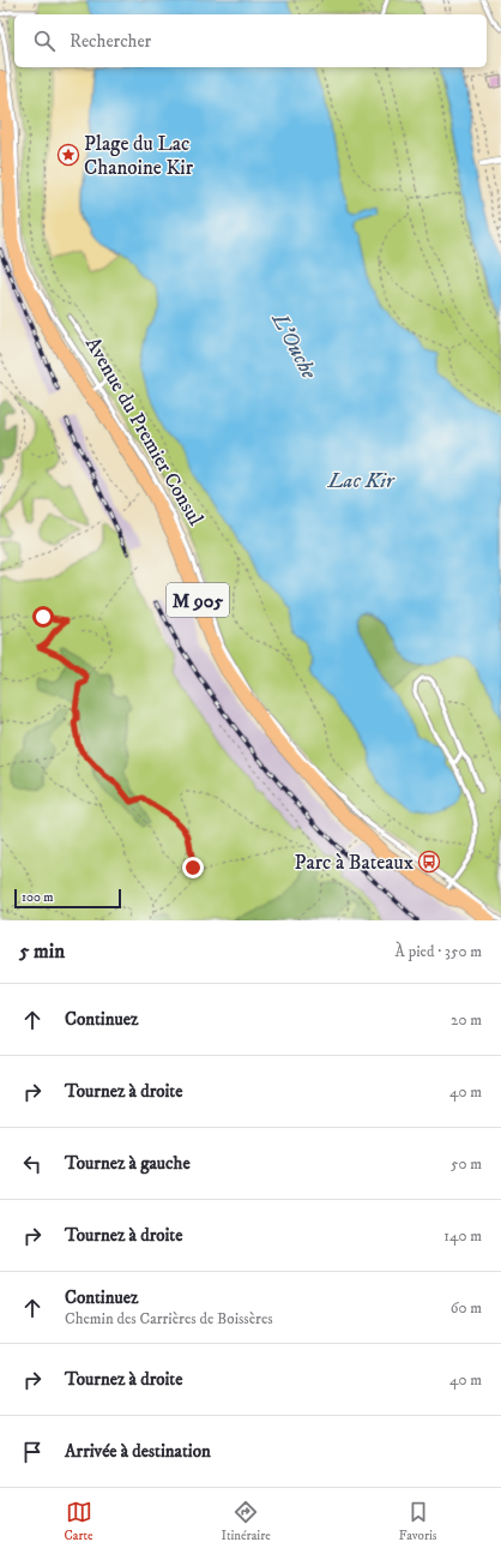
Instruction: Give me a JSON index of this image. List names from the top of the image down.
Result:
{
  "streets": {
    "main road": ["Avenue du Premier Consul", "M 905"]
  },
  "water": ["L'Ouche", "Lac Kir"],
  "places": {
    "place": ["Plage du Lac Chanoine Kir"],
    "bus stop": ["Parc à Bateaux"]
  },
  "scale_bar": "100 m",
  "page": {
    "search": "Rechercher",
    "scale": "100 m",
    "heading": ["5 min", "À pied · 350 m"],
    "list": [
      ["Continuez", "20 m"],
      ["Tournez à droite", "40 m"],
      ["Tournez à gauche", "50 m"],
      ["Tournez à droite", "140 m"],
      ["Continuez", "Chemin des Carrières de Boissères", "60 m"],
      ["Tournez à droite", "40 m"],
      "Arrivée à destination"
    ],
    "nav": ["Carte", "Itinéraire", "Favoris"]
  }
}
